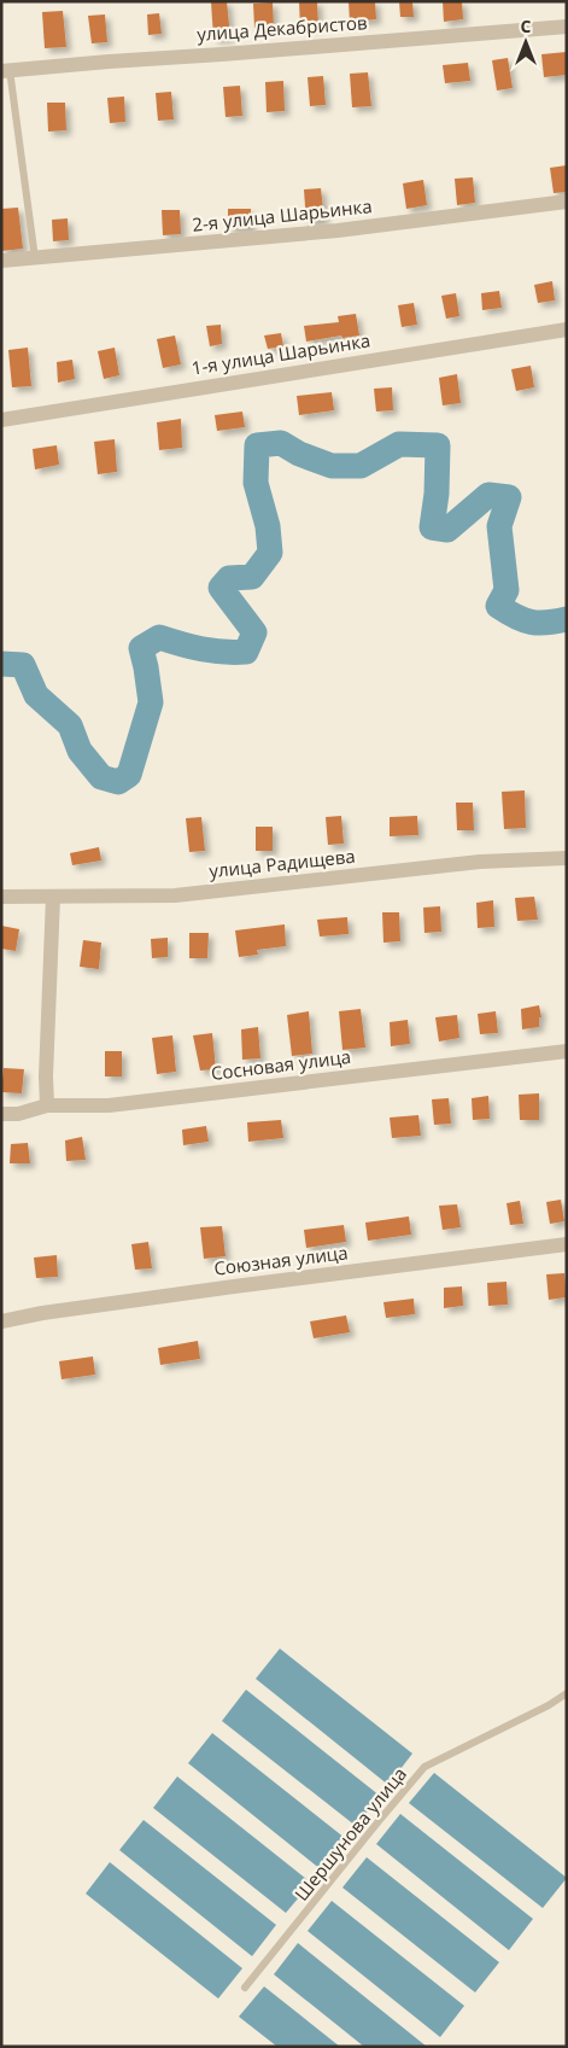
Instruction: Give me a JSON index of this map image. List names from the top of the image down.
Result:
{
  "streets": {
    "street": [
      "улица Декабристов",
      "2-я улица Шарьинка",
      "1-я улица Шарьинка",
      "улица Радищева",
      "Сосновая улица",
      "Союзная улица"
    ],
    "lane": ["Шершунова улица"]
  },
  "north": "top"
}
